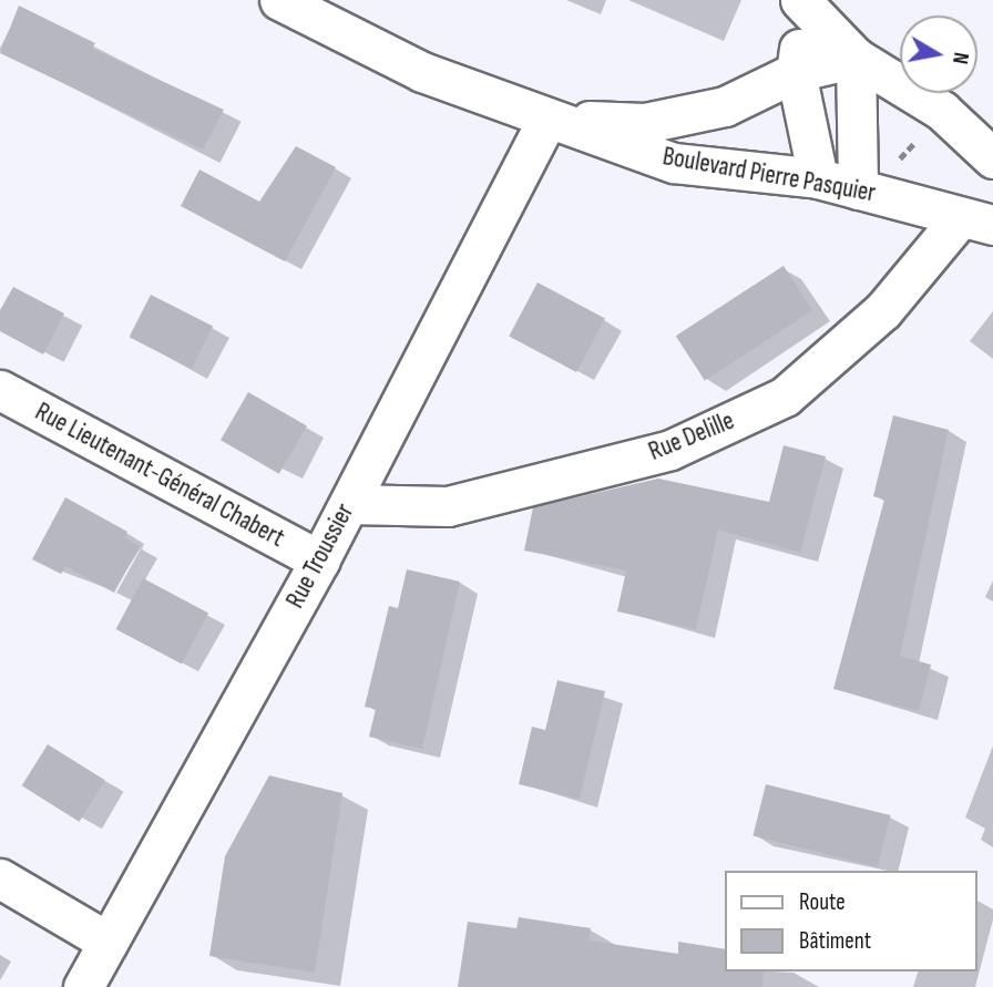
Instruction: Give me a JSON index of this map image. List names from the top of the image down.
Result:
{
  "streets": {
    "street": [
      "Boulevard Pierre Pasquier",
      "Rue Delille",
      "Rue Lieutenant-Général Chabert",
      "Rue Troussier"
    ]
  },
  "crossings": [
    ["Boulevard Pierre Pasquier", "Rue Delille"],
    ["Boulevard Pierre Pasquier", "Rue Troussier"],
    ["Rue Delille", "Rue Troussier"],
    ["Rue Lieutenant-Général Chabert", "Rue Troussier"]
  ],
  "legend": ["Route", "Bâtiment"],
  "north": "right"
}
